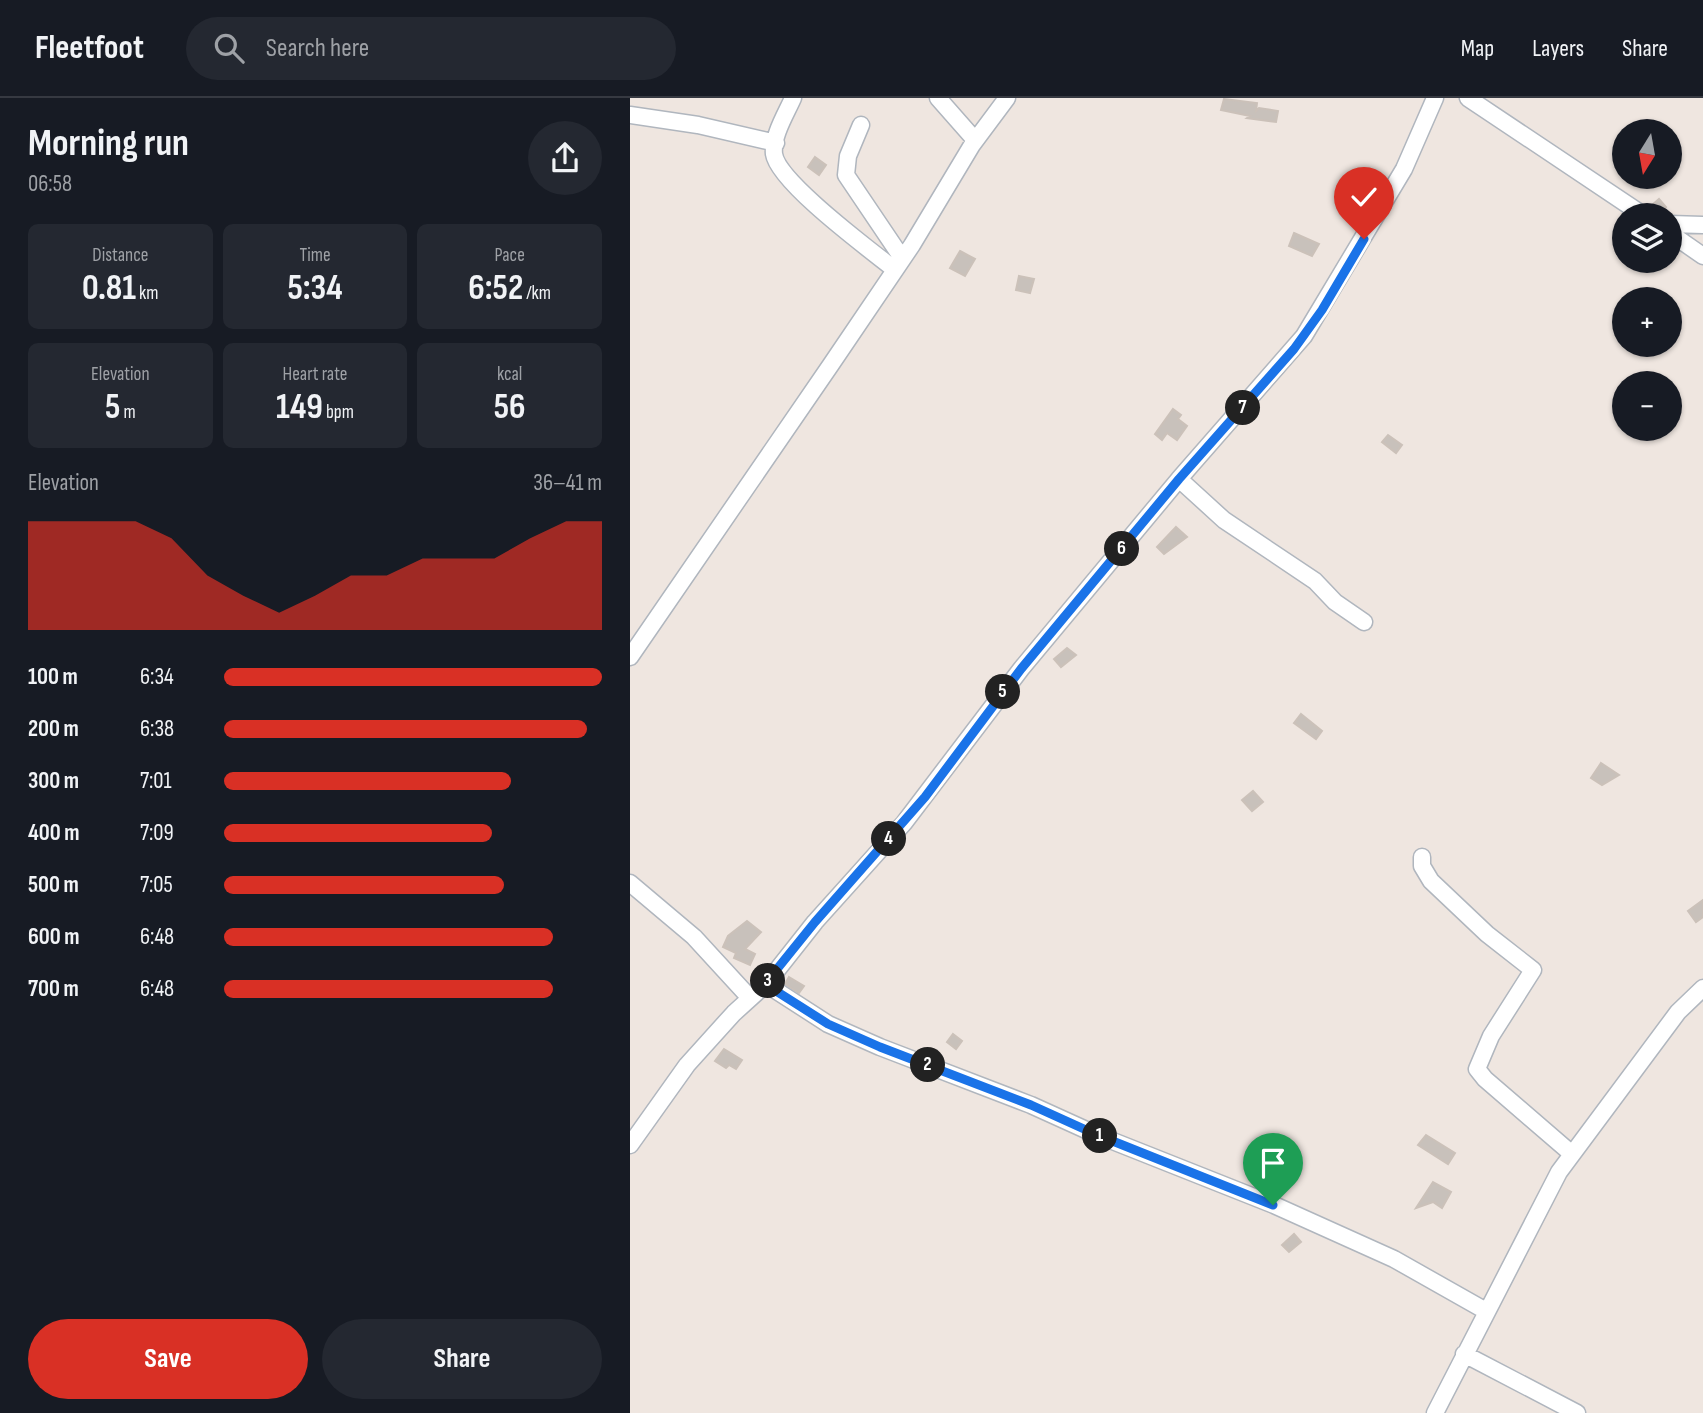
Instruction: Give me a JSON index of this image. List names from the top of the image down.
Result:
{
  "north": "bottom",
  "page": {
    "header": "Fleetfoot",
    "search": "Search here",
    "nav": ["Map", "Layers", "Share"],
    "heading": ["Morning run", "06:58"],
    "map_buttons": ["+", "−"],
    "stats": [
      ["Distance", "0.81 km"],
      ["Time", "5:34"],
      ["Pace", "6:52 /km"],
      ["Elevation", "5 m"],
      ["Heart rate", "149 bpm"],
      ["kcal", "56"]
    ],
    "pins": [
      "7",
      "6",
      "5",
      "4",
      "3",
      "2",
      "1"
    ],
    "chart": ["Elevation", "36–41 m"],
    "list": [
      {
        "name": "100 m",
        "note": "6:34"
      },
      {
        "name": "200 m",
        "note": "6:38"
      },
      {
        "name": "300 m",
        "note": "7:01"
      },
      {
        "name": "400 m",
        "note": "7:09"
      },
      {
        "name": "500 m",
        "note": "7:05"
      },
      {
        "name": "600 m",
        "note": "6:48"
      },
      {
        "name": "700 m",
        "note": "6:48"
      }
    ],
    "buttons": ["Save", "Share"]
  }
}
